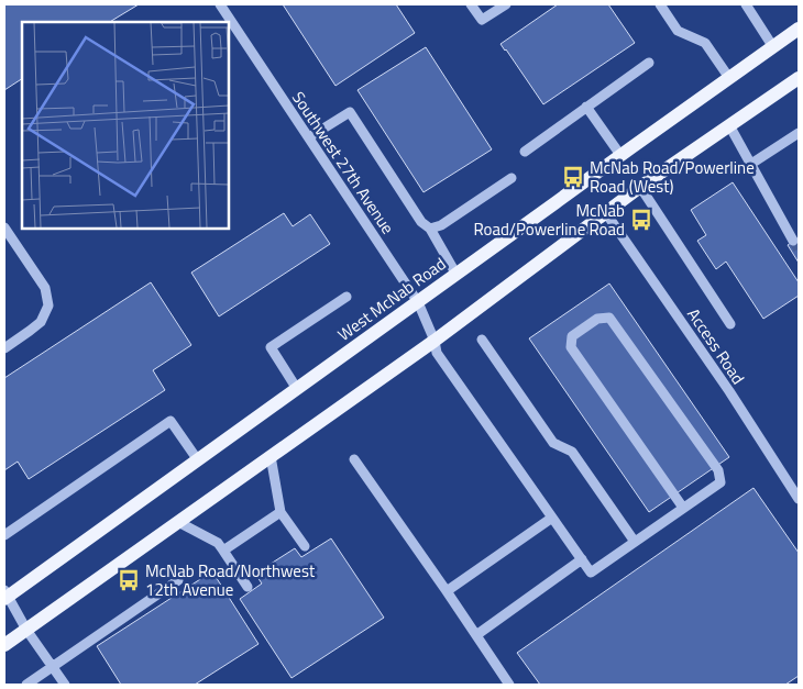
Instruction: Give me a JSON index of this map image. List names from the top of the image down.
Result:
{
  "streets": {
    "main road": ["West McNab Road"],
    "street": ["Southwest 27th Avenue", "Access Road"]
  },
  "crossings": [
    ["Southwest 27th Avenue", "West McNab Road"]
  ],
  "places": {
    "bus stop": ["McNab Road/Powerline Road (West)", "McNab Road/Powerline Road", "McNab Road/Northwest 12th Avenue"]
  }
}
